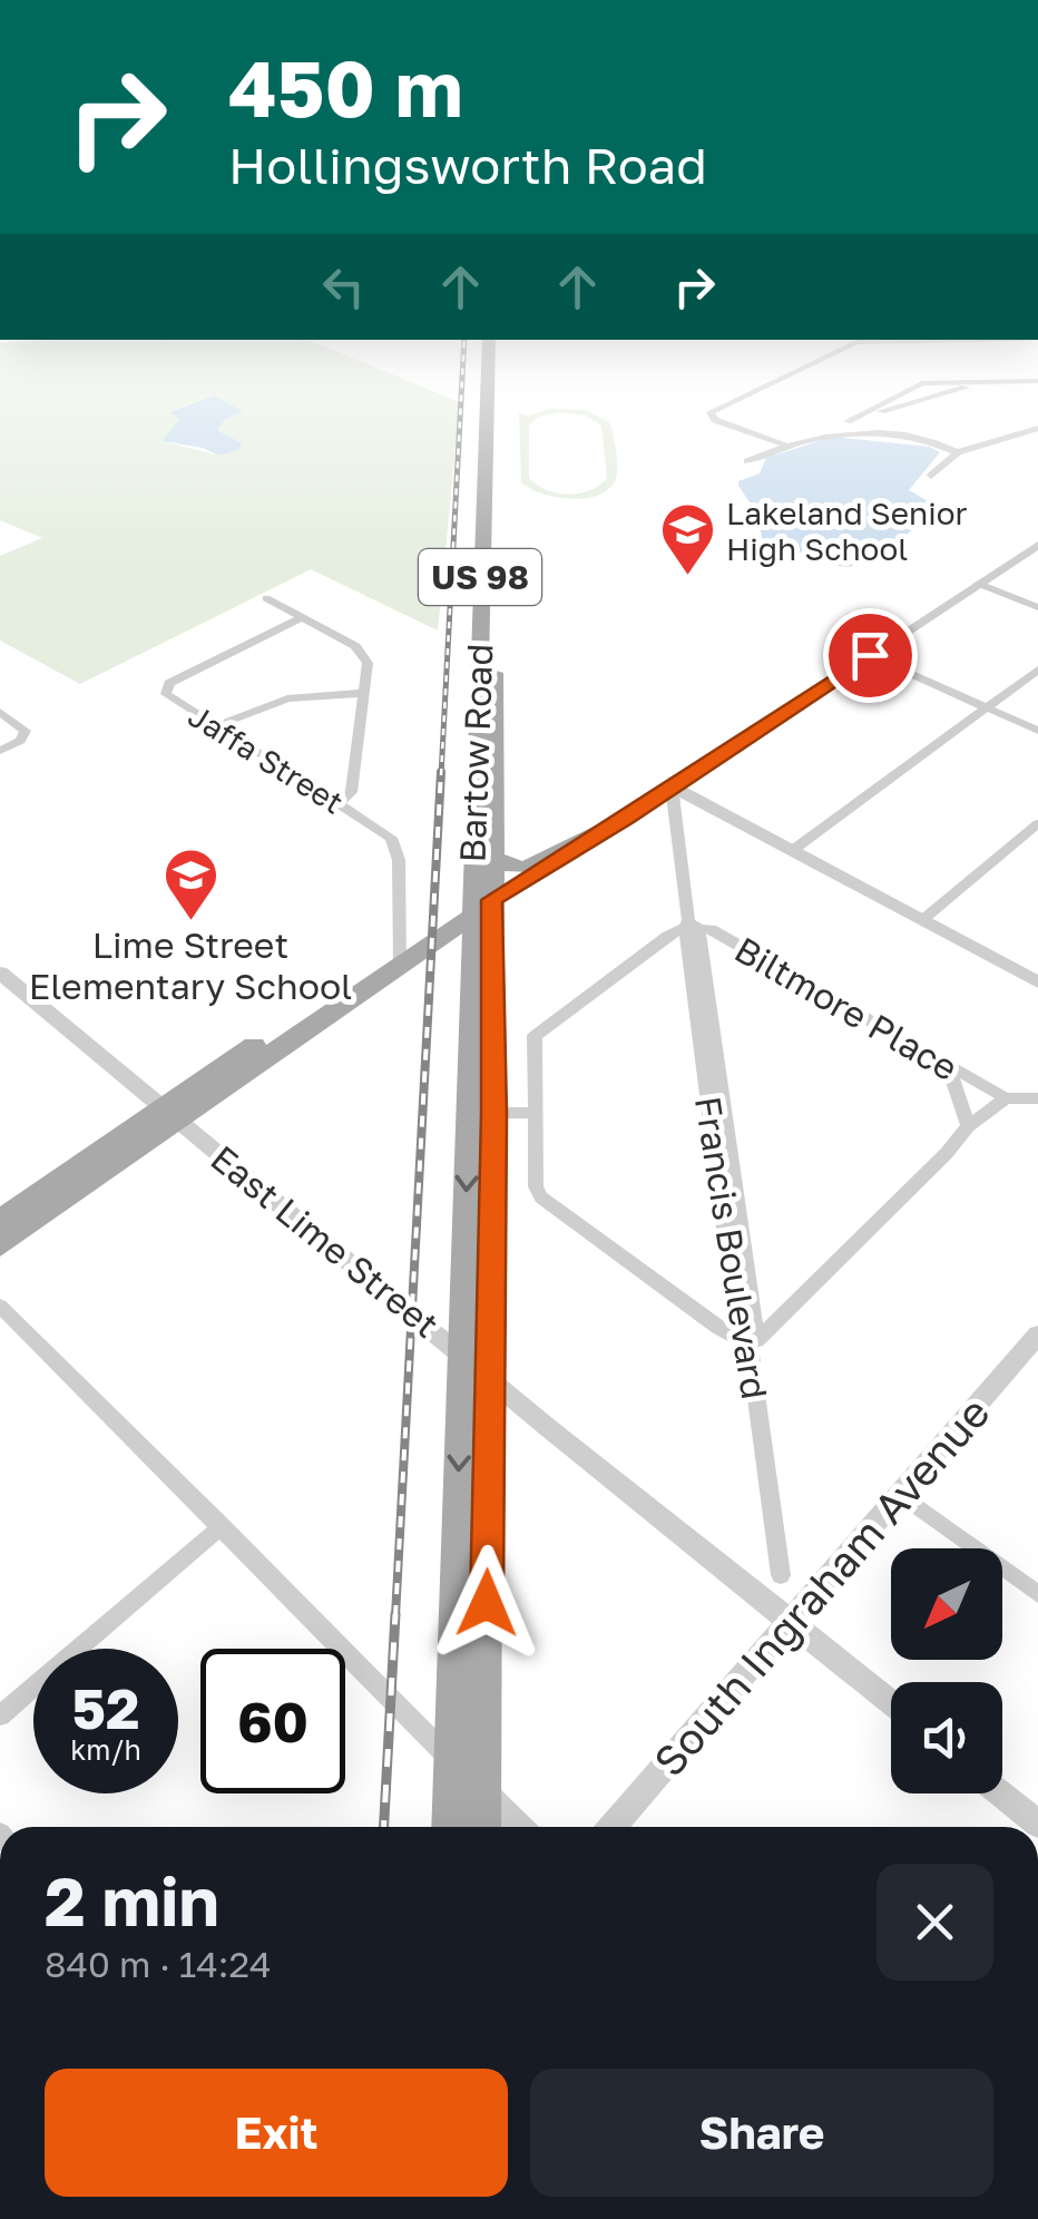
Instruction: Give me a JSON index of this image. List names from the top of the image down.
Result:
{
  "streets": {
    "main road": ["US 98", "Bartow Road"],
    "street": [
      "Jaffa Street",
      "Biltmore Place",
      "East Lime Street",
      "Francis Boulevard",
      "South Ingraham Avenue"
    ]
  },
  "crossings": [
    ["Bartow Road", "East Lime Street"],
    ["Biltmore Place", "Francis Boulevard"],
    ["East Lime Street", "South Ingraham Avenue"]
  ],
  "places": {
    "school or university": ["Lakeland Senior High School", "Lime Street Elementary School"]
  },
  "north": "bottom left",
  "page": {
    "turn": ["450 m", "Hollingsworth Road"],
    "speed": "52 km/h",
    "limit": "60",
    "heading": ["2 min", "840 m · 14:24"],
    "buttons": ["Exit", "Share"]
  }
}
